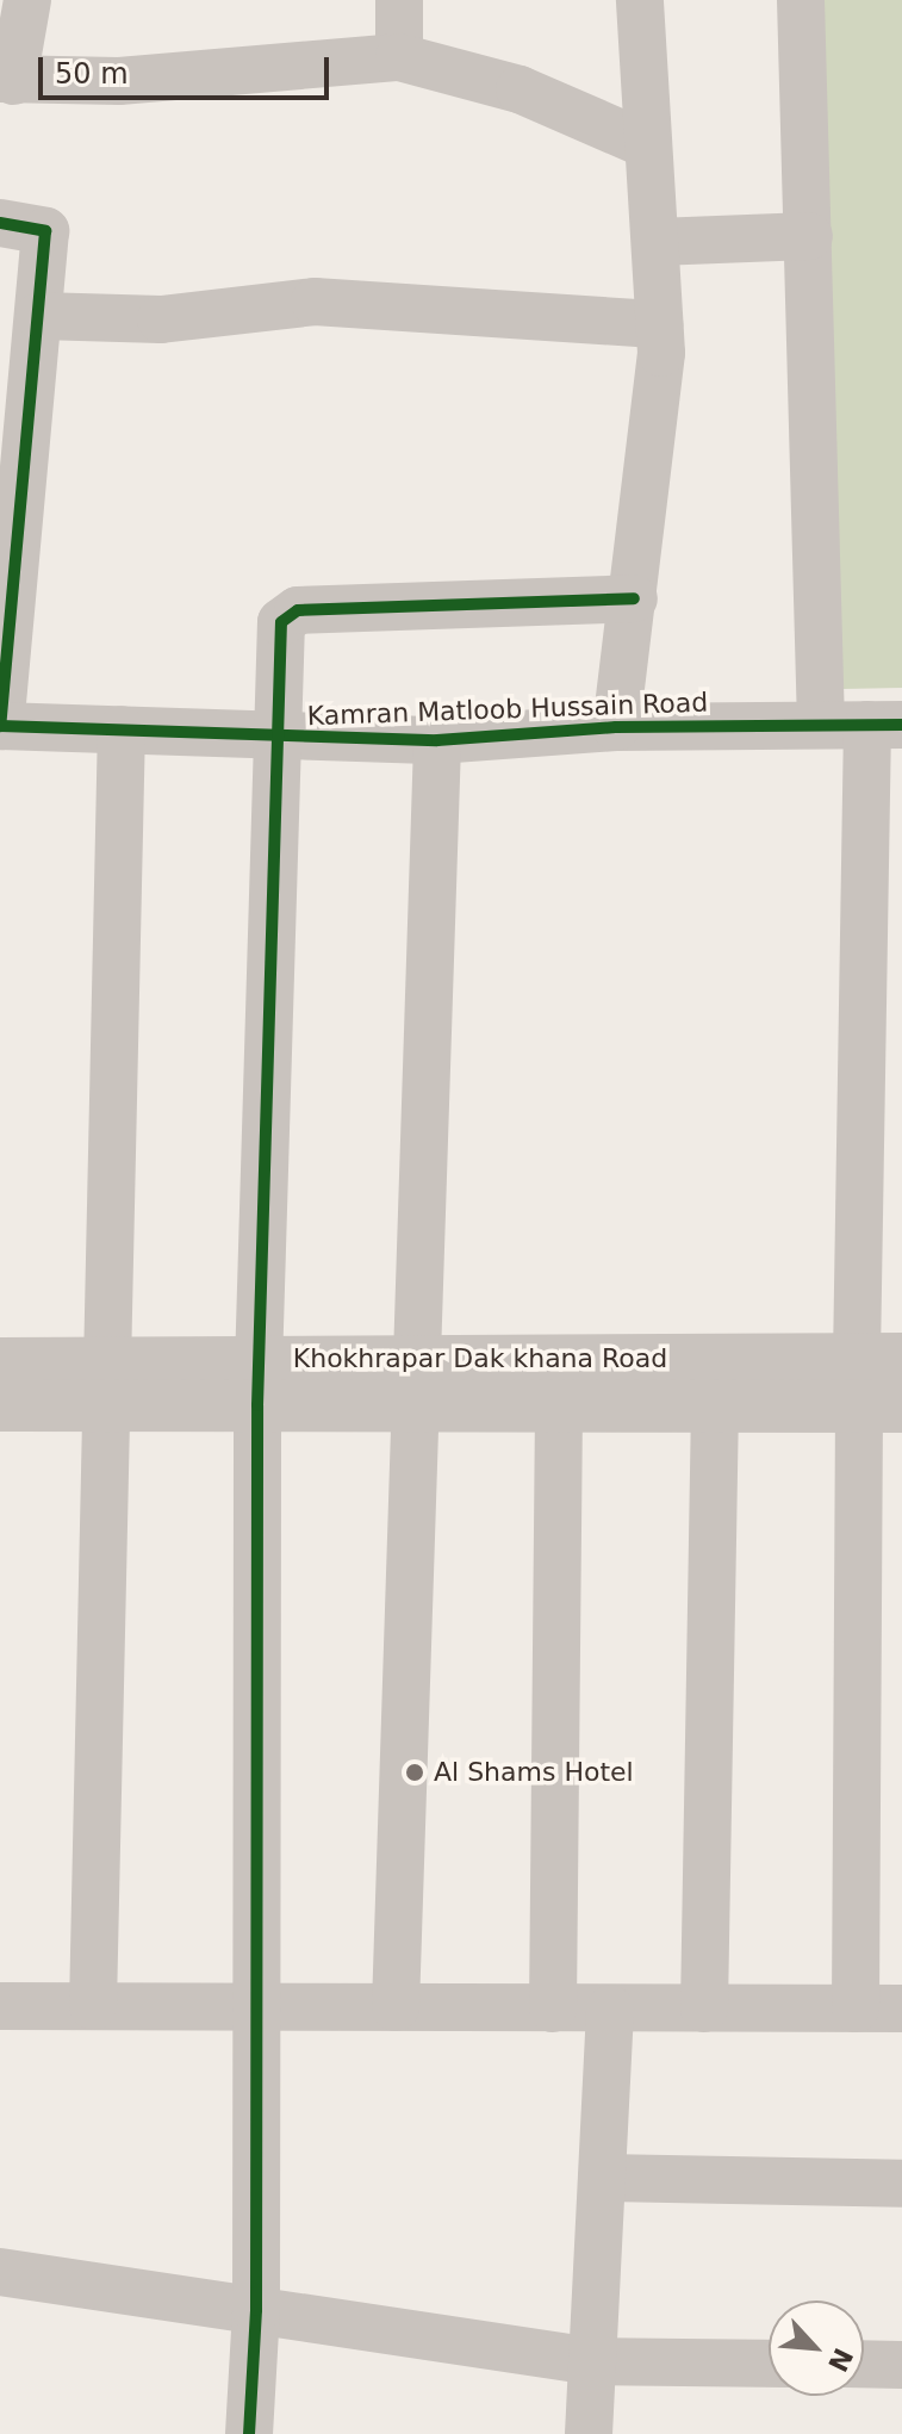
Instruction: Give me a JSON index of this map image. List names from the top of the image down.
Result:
{
  "streets": {
    "street": ["Kamran Matloob Hussain Road", "Khokhrapar Dak khana Road"]
  },
  "places": ["Al Shams Hotel"],
  "scale_bar": "50 m",
  "north": "bottom right"
}
